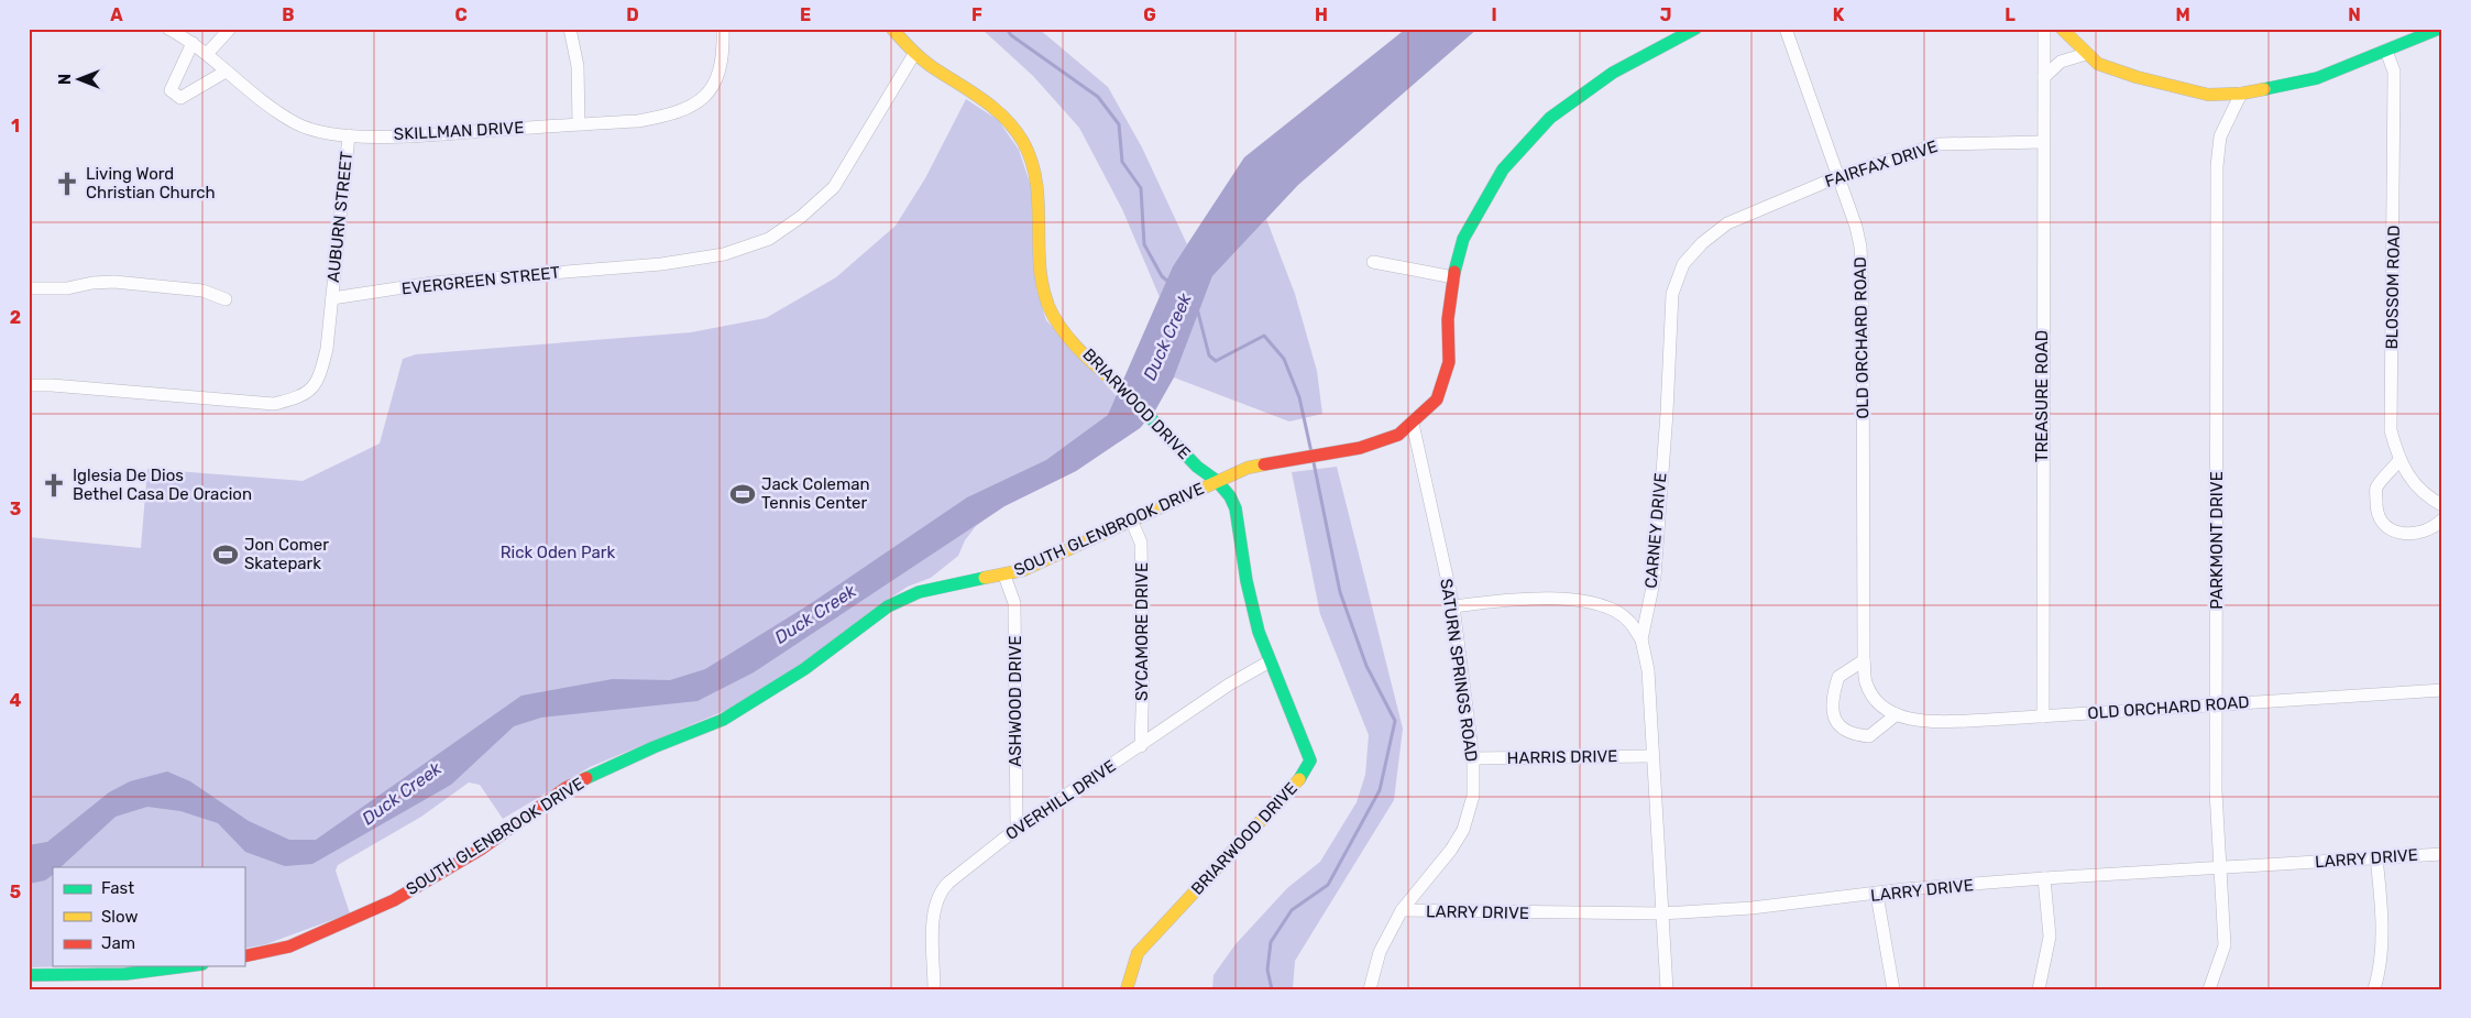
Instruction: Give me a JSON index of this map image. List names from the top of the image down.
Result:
{
  "streets": {
    "street": [
      "SKILLMAN DRIVE",
      "FAIRFAX DRIVE",
      "AUBURN STREET",
      "EVERGREEN STREET",
      "BLOSSOM ROAD",
      "OLD ORCHARD ROAD",
      "TREASURE ROAD",
      "BRIARWOOD DRIVE",
      "SOUTH GLENBROOK DRIVE",
      "CARNEY DRIVE",
      "PARKMONT DRIVE",
      "SYCAMORE DRIVE",
      "SATURN SPRINGS ROAD",
      "ASHWOOD DRIVE",
      "HARRIS DRIVE",
      "OVERHILL DRIVE",
      "LARRY DRIVE"
    ]
  },
  "crossings": [
    ["SKILLMAN DRIVE", "AUBURN STREET"],
    ["FAIRFAX DRIVE", "OLD ORCHARD ROAD"],
    ["FAIRFAX DRIVE", "TREASURE ROAD"],
    ["FAIRFAX DRIVE", "CARNEY DRIVE"],
    ["AUBURN STREET", "EVERGREEN STREET"],
    ["EVERGREEN STREET", "BRIARWOOD DRIVE"],
    ["OLD ORCHARD ROAD", "TREASURE ROAD"],
    ["OLD ORCHARD ROAD", "PARKMONT DRIVE"],
    ["BRIARWOOD DRIVE", "SOUTH GLENBROOK DRIVE"],
    ["BRIARWOOD DRIVE", "OVERHILL DRIVE"],
    ["SOUTH GLENBROOK DRIVE", "SYCAMORE DRIVE"],
    ["SOUTH GLENBROOK DRIVE", "SATURN SPRINGS ROAD"],
    ["SOUTH GLENBROOK DRIVE", "ASHWOOD DRIVE"],
    ["CARNEY DRIVE", "HARRIS DRIVE"],
    ["CARNEY DRIVE", "LARRY DRIVE"],
    ["PARKMONT DRIVE", "LARRY DRIVE"],
    ["SYCAMORE DRIVE", "OVERHILL DRIVE"],
    ["SATURN SPRINGS ROAD", "HARRIS DRIVE"],
    ["SATURN SPRINGS ROAD", "LARRY DRIVE"],
    ["ASHWOOD DRIVE", "OVERHILL DRIVE"]
  ],
  "water": ["Duck Creek"],
  "parks": ["Rick Oden Park"],
  "places": {
    "church": ["Living Word Christian Church", "Iglesia De Dios Bethel Casa De Oracion"],
    "sports": ["Jack Coleman Tennis Center", "Jon Comer Skatepark"]
  },
  "legend": ["Fast", "Slow", "Jam"],
  "north": "left",
  "grid": {
    "columns": [
      "A",
      "B",
      "C",
      "D",
      "E",
      "F",
      "G",
      "H",
      "I",
      "J",
      "K",
      "L",
      "M",
      "N"
    ],
    "rows": [
      "1",
      "2",
      "3",
      "4",
      "5"
    ]
  }
}
